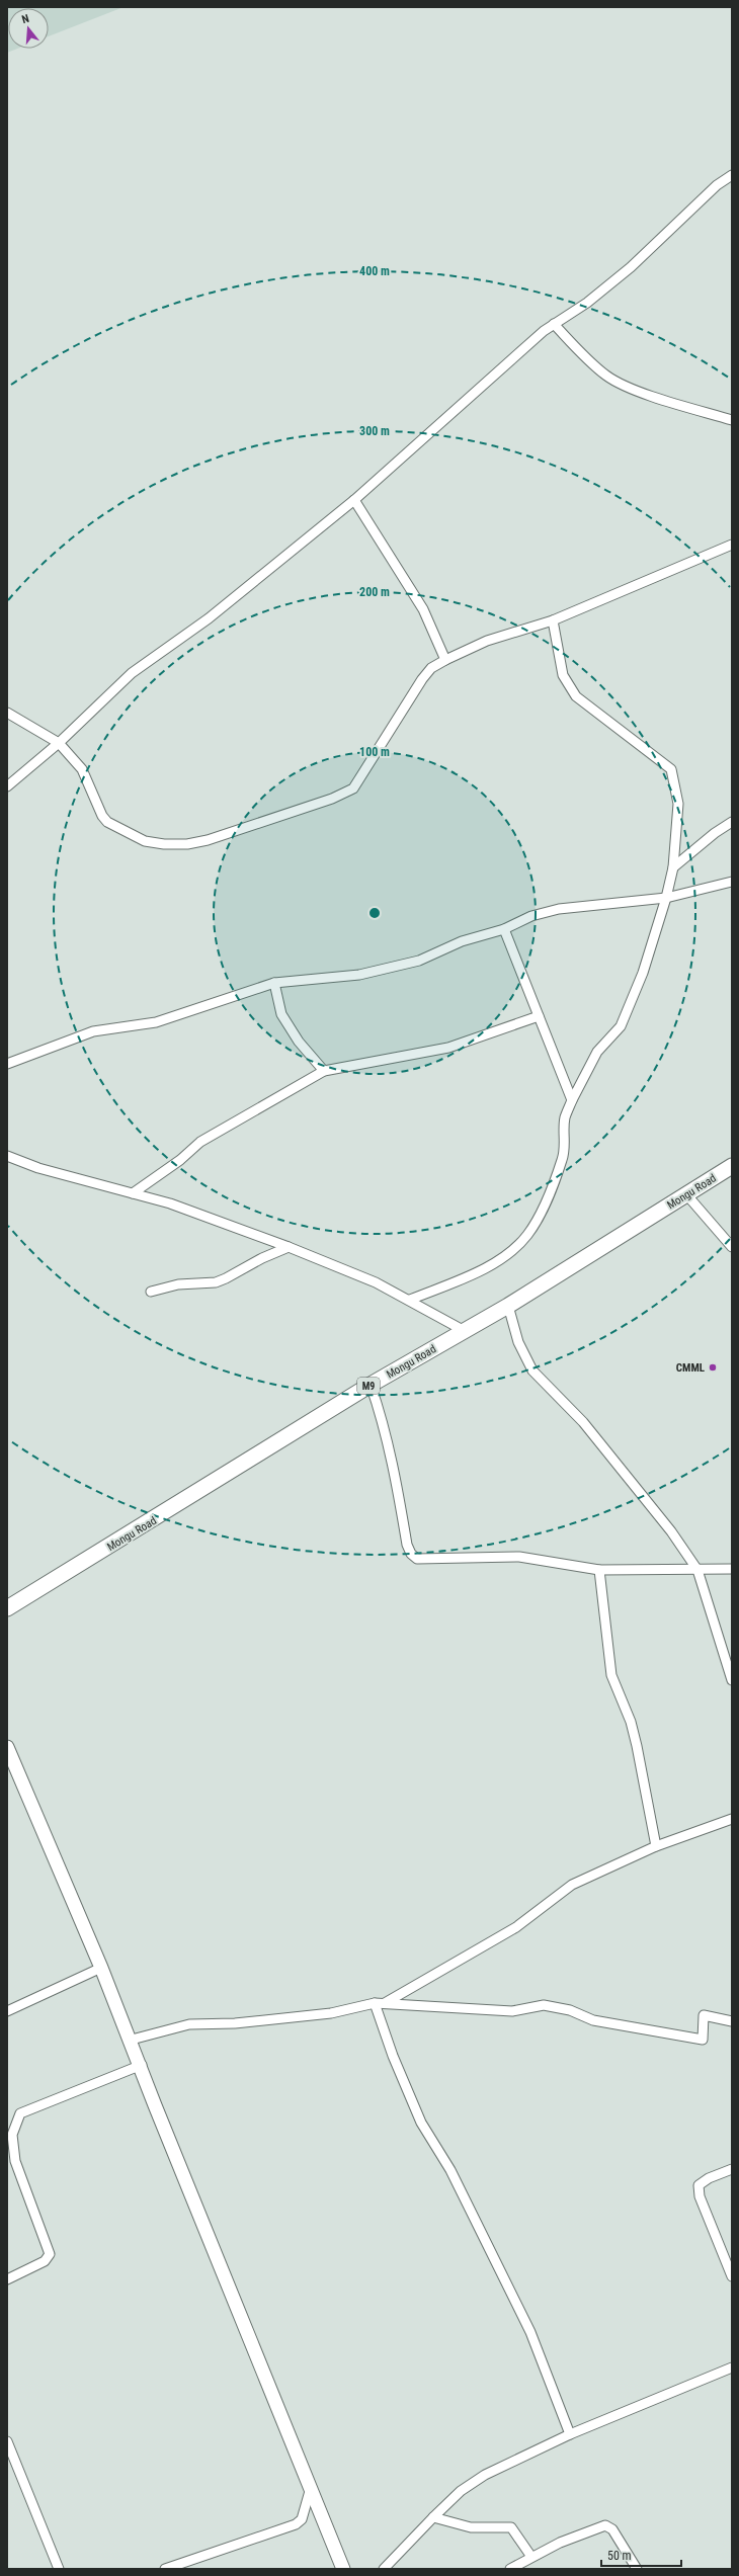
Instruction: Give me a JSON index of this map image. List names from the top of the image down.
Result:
{
  "streets": {
    "main road": ["Mongu Road", "M9"]
  },
  "places": ["CMML"],
  "scale_bar": "50 m",
  "north": "top",
  "rings": [
    "400 m",
    "300 m",
    "200 m",
    "100 m"
  ]
}
